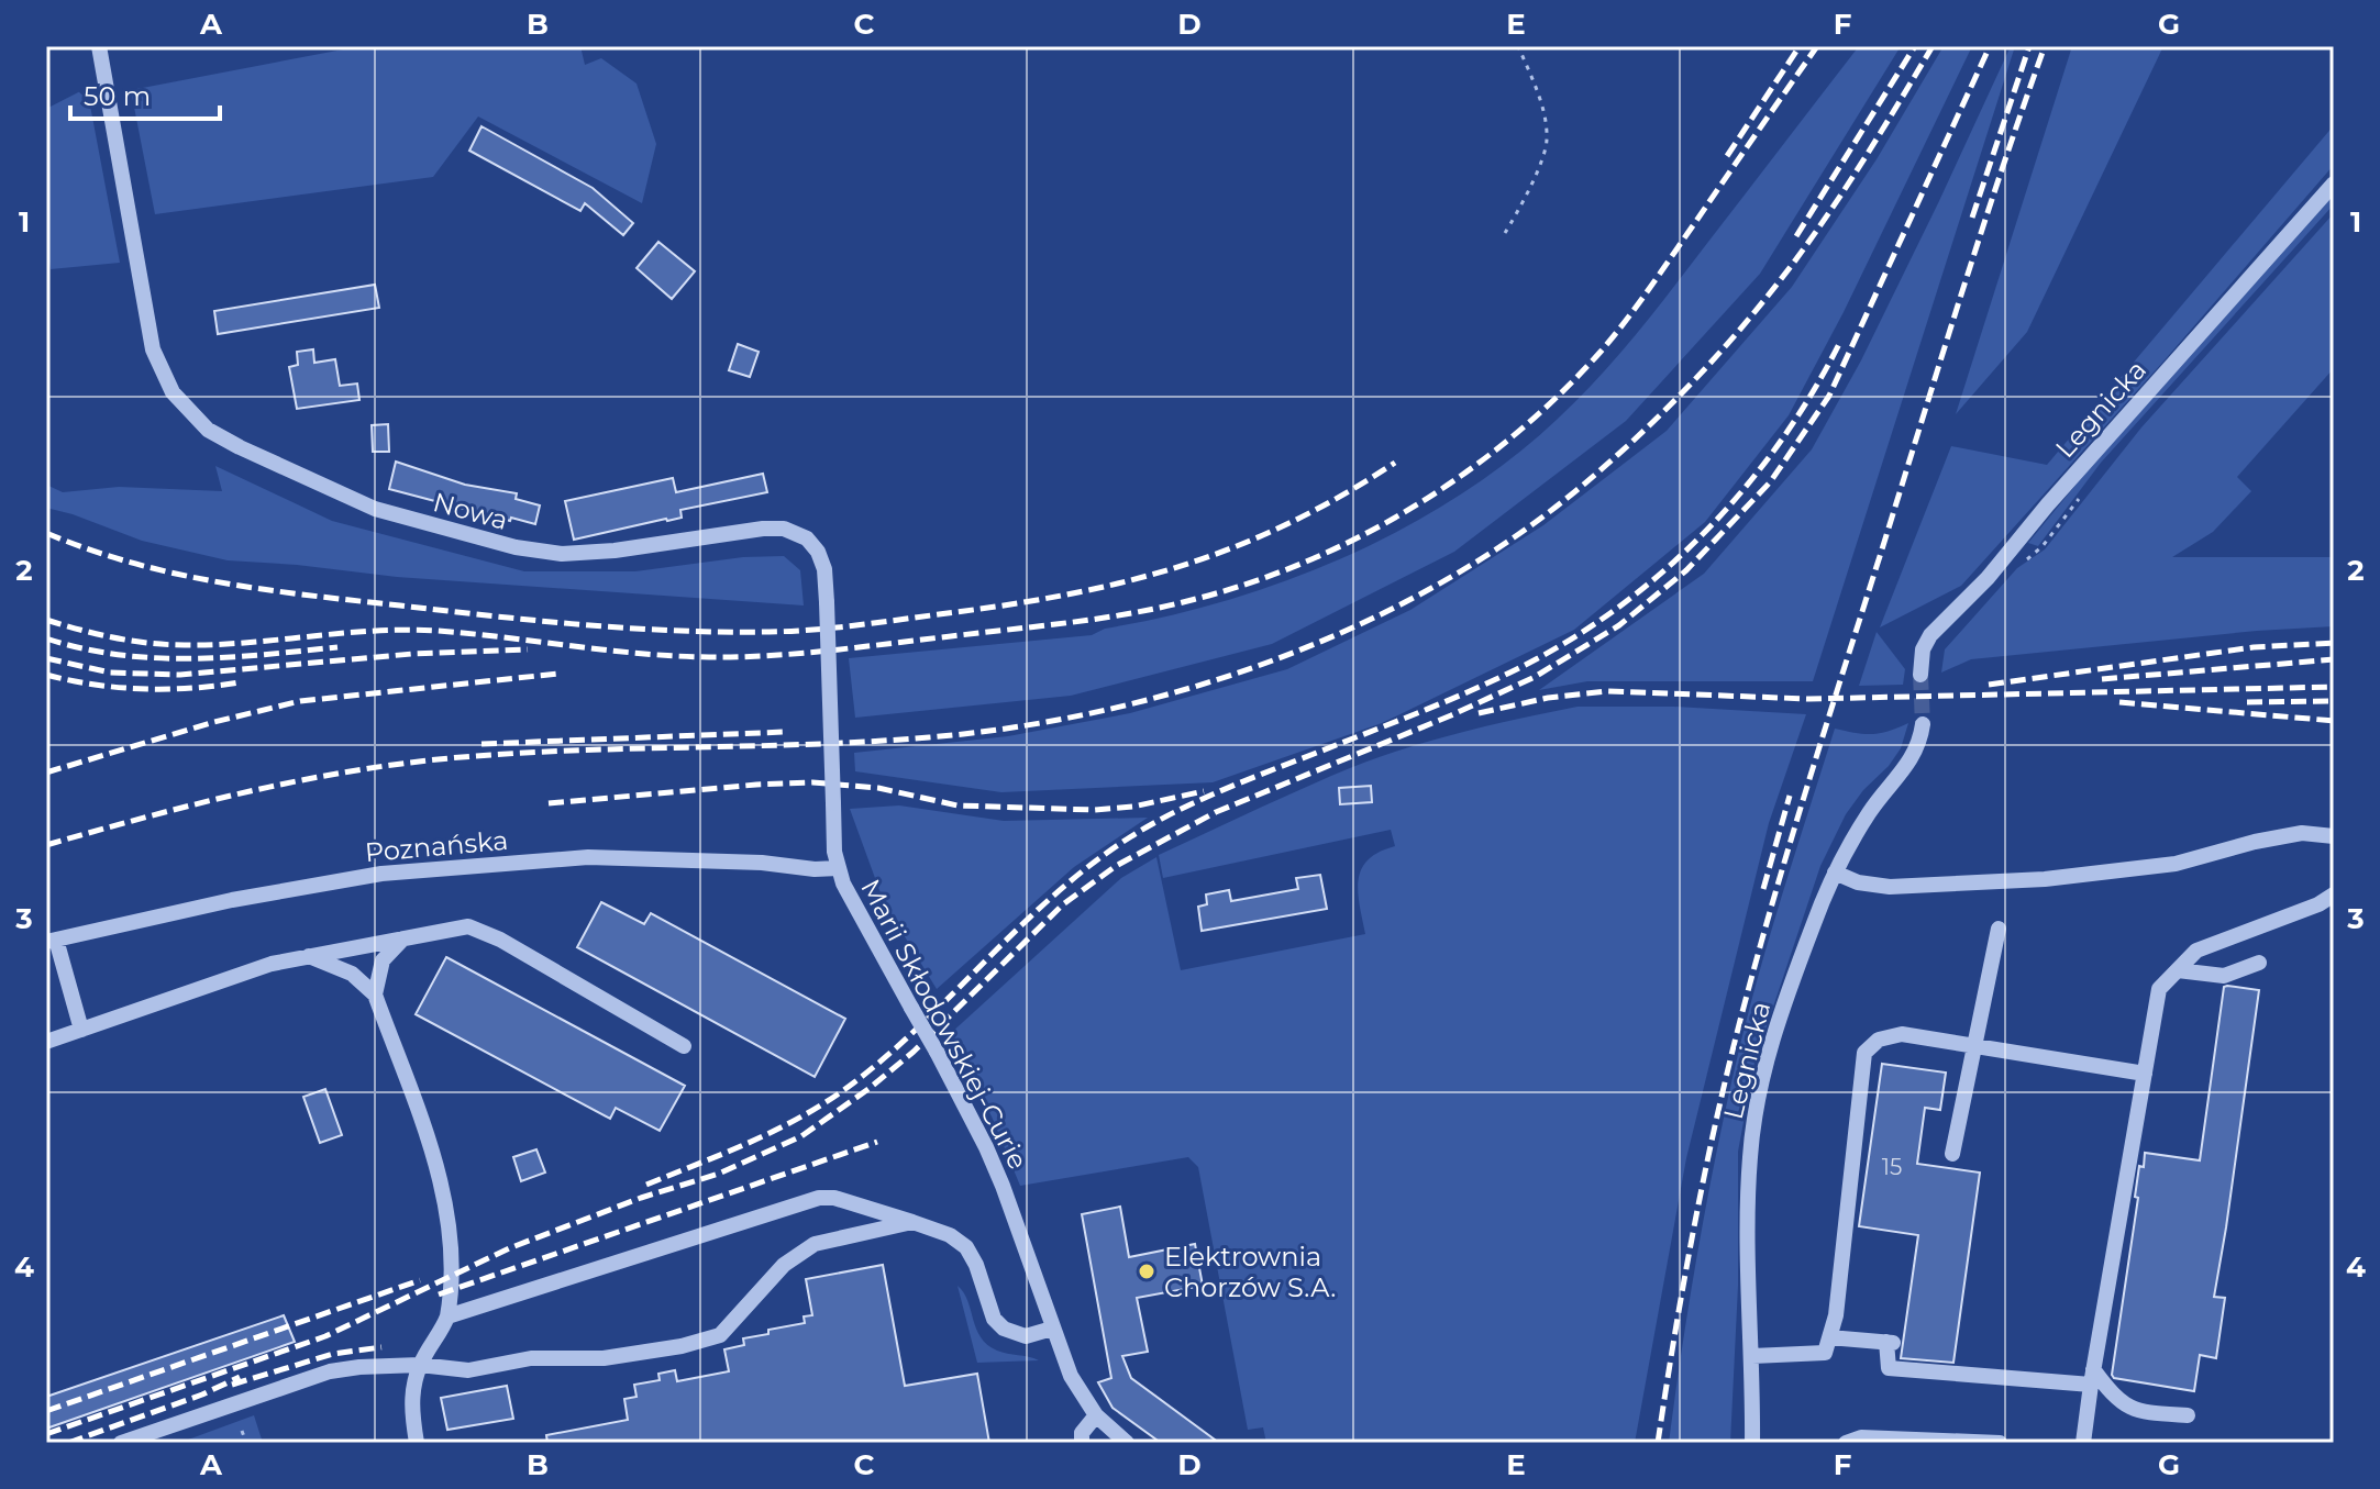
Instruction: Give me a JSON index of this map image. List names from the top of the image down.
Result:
{
  "streets": {
    "street": [
      "Legnicka",
      "Nowa",
      "Poznańska",
      "Marii Skłodowskiej-Curie"
    ]
  },
  "crossings": [
    ["Nowa", "Poznańska"],
    ["Nowa", "Marii Skłodowskiej-Curie"],
    ["Poznańska", "Marii Skłodowskiej-Curie"]
  ],
  "places": ["Elektrownia Chorzów S.A."],
  "house_numbers": ["15"],
  "scale_bar": "50 m",
  "grid": {
    "columns": [
      "A",
      "B",
      "C",
      "D",
      "E",
      "F",
      "G"
    ],
    "rows": [
      "1",
      "2",
      "3",
      "4"
    ]
  }
}
